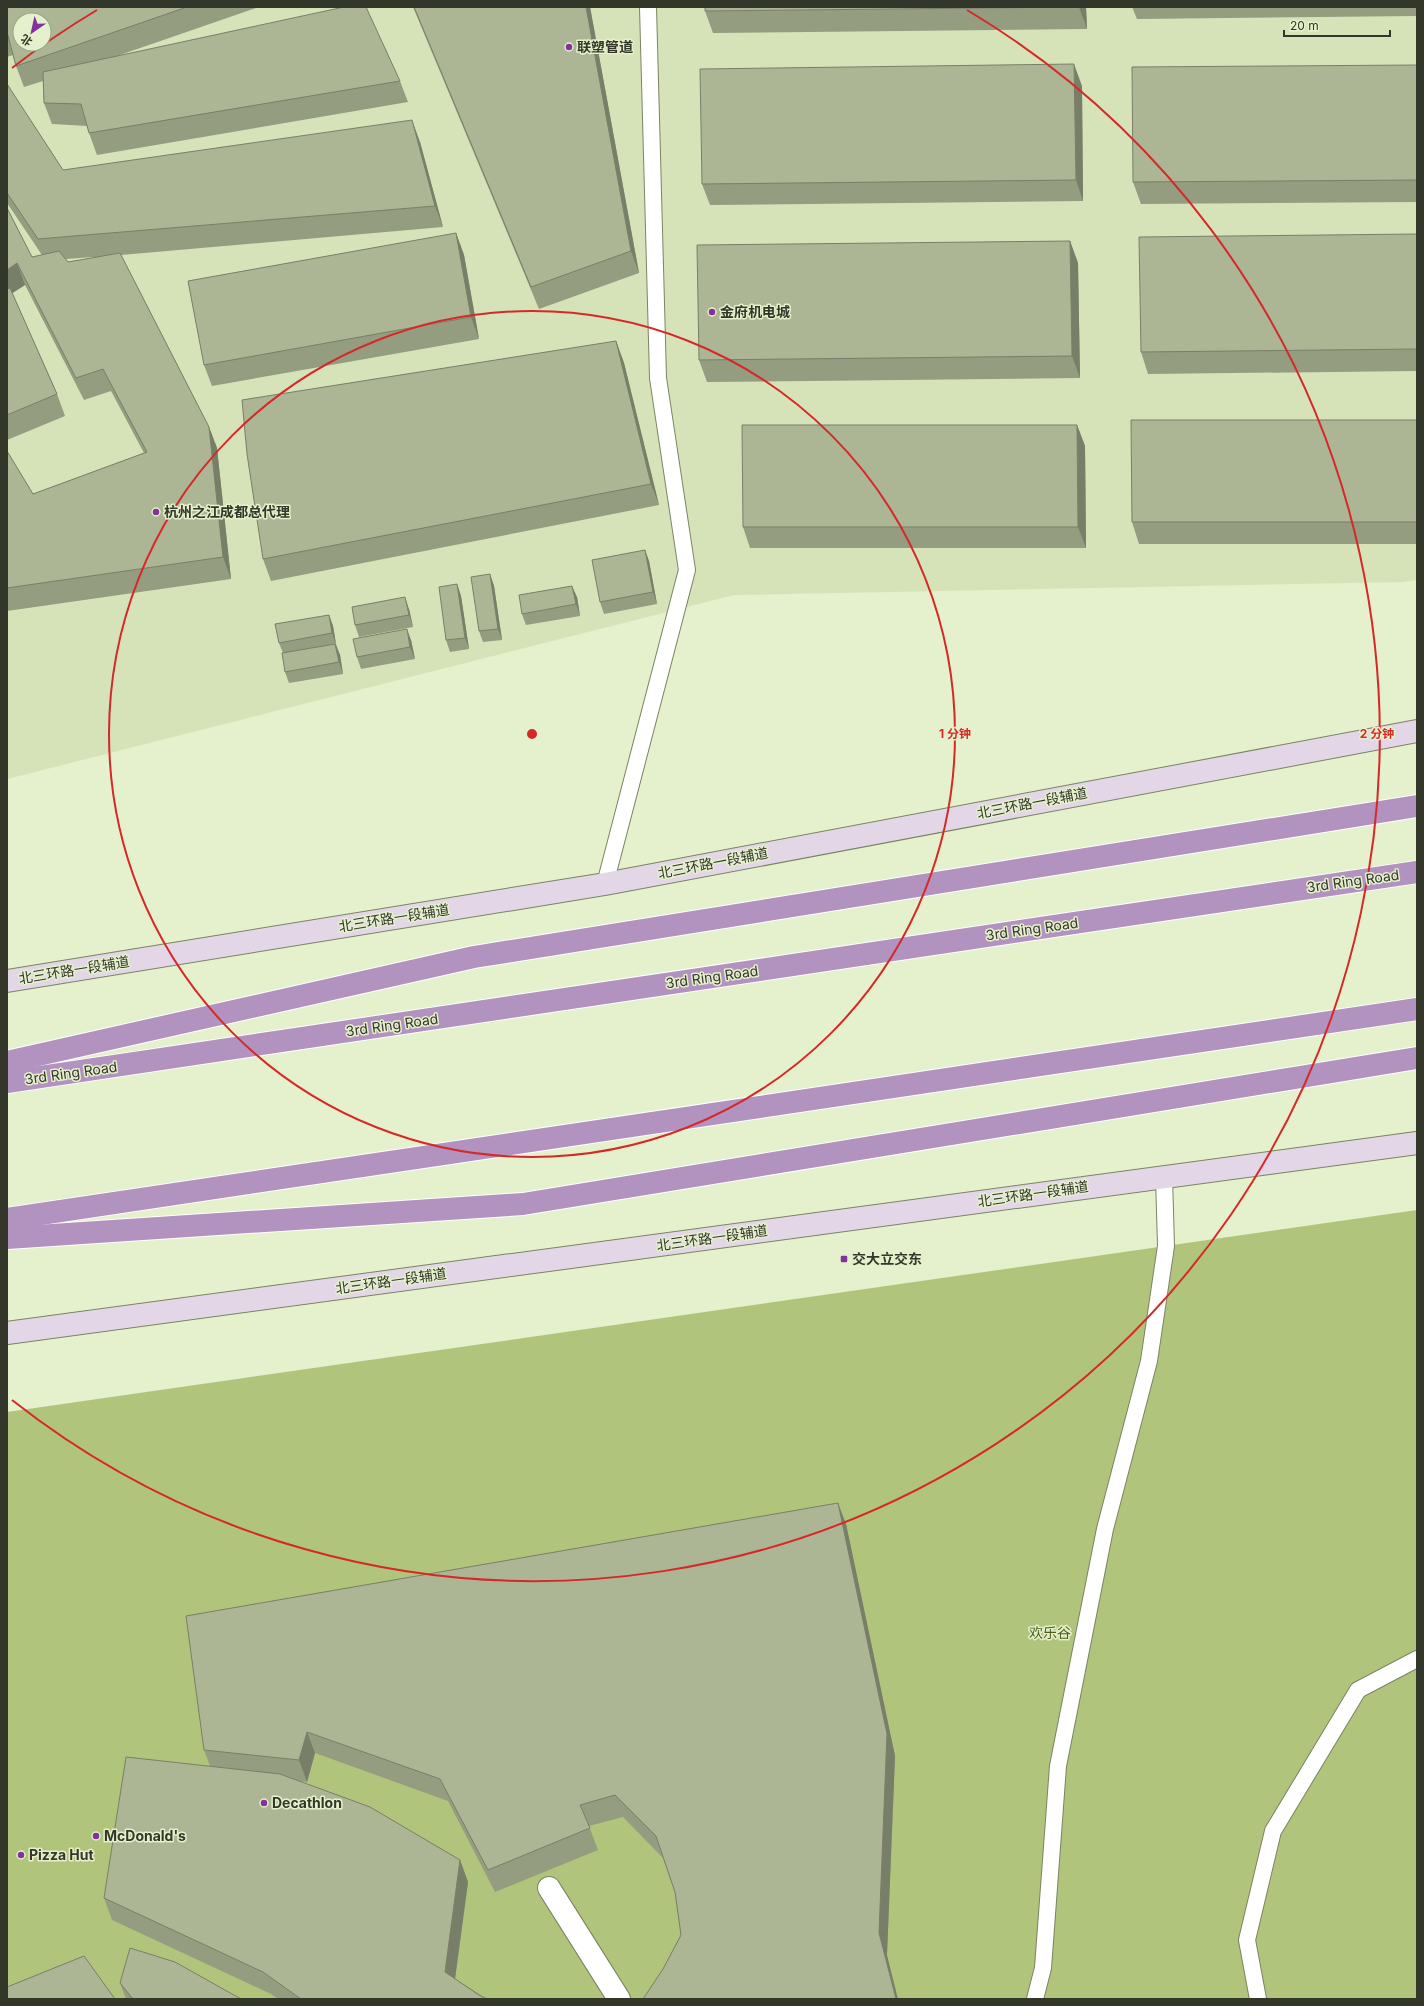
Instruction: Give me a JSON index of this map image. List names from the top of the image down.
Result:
{
  "streets": {
    "highway": ["3rd Ring Road"],
    "main road": ["北三环路一段辅道"]
  },
  "parks": ["欢乐谷"],
  "places": {
    "other": [
      "联塑管道",
      "金府机电城",
      "杭州之江成都总代理",
      "Decathlon",
      "McDonald's",
      "Pizza Hut"
    ],
    "transit": ["交大立交东"]
  },
  "scale_bar": "20 m",
  "north": "bottom left",
  "rings": ["1 分钟", "2 分钟"]
}
